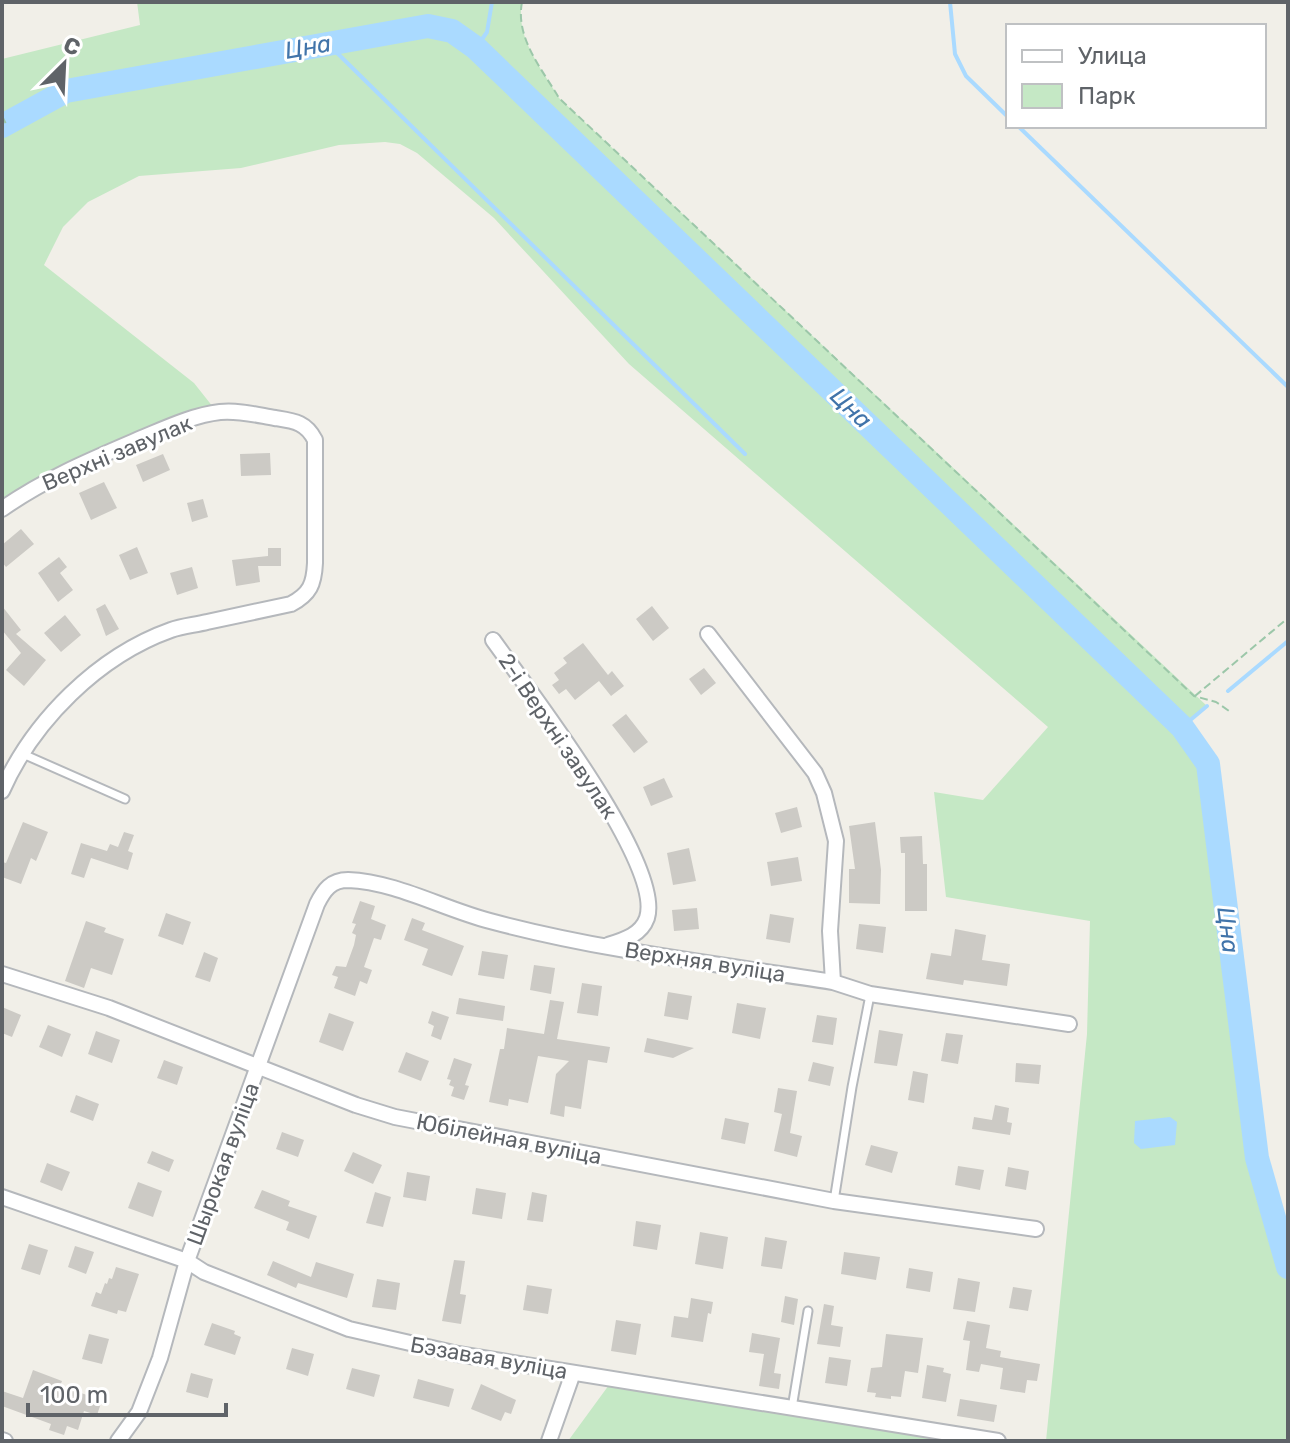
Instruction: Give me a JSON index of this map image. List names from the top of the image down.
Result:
{
  "streets": {
    "street": [
      "Верхні завулак",
      "2-і Верхні завулак",
      "Верхняя вуліца",
      "Юбілейная вуліца",
      "Шырокая вуліца",
      "Бэзавая вуліца"
    ]
  },
  "crossings": [
    ["2-і Верхні завулак", "Верхняя вуліца"],
    ["Верхняя вуліца", "Шырокая вуліца"],
    ["Юбілейная вуліца", "Шырокая вуліца"],
    ["Шырокая вуліца", "Бэзавая вуліца"]
  ],
  "water": ["Цна"],
  "legend": ["Улица", "Парк"],
  "scale_bar": "100 m",
  "north": "top right"
}
